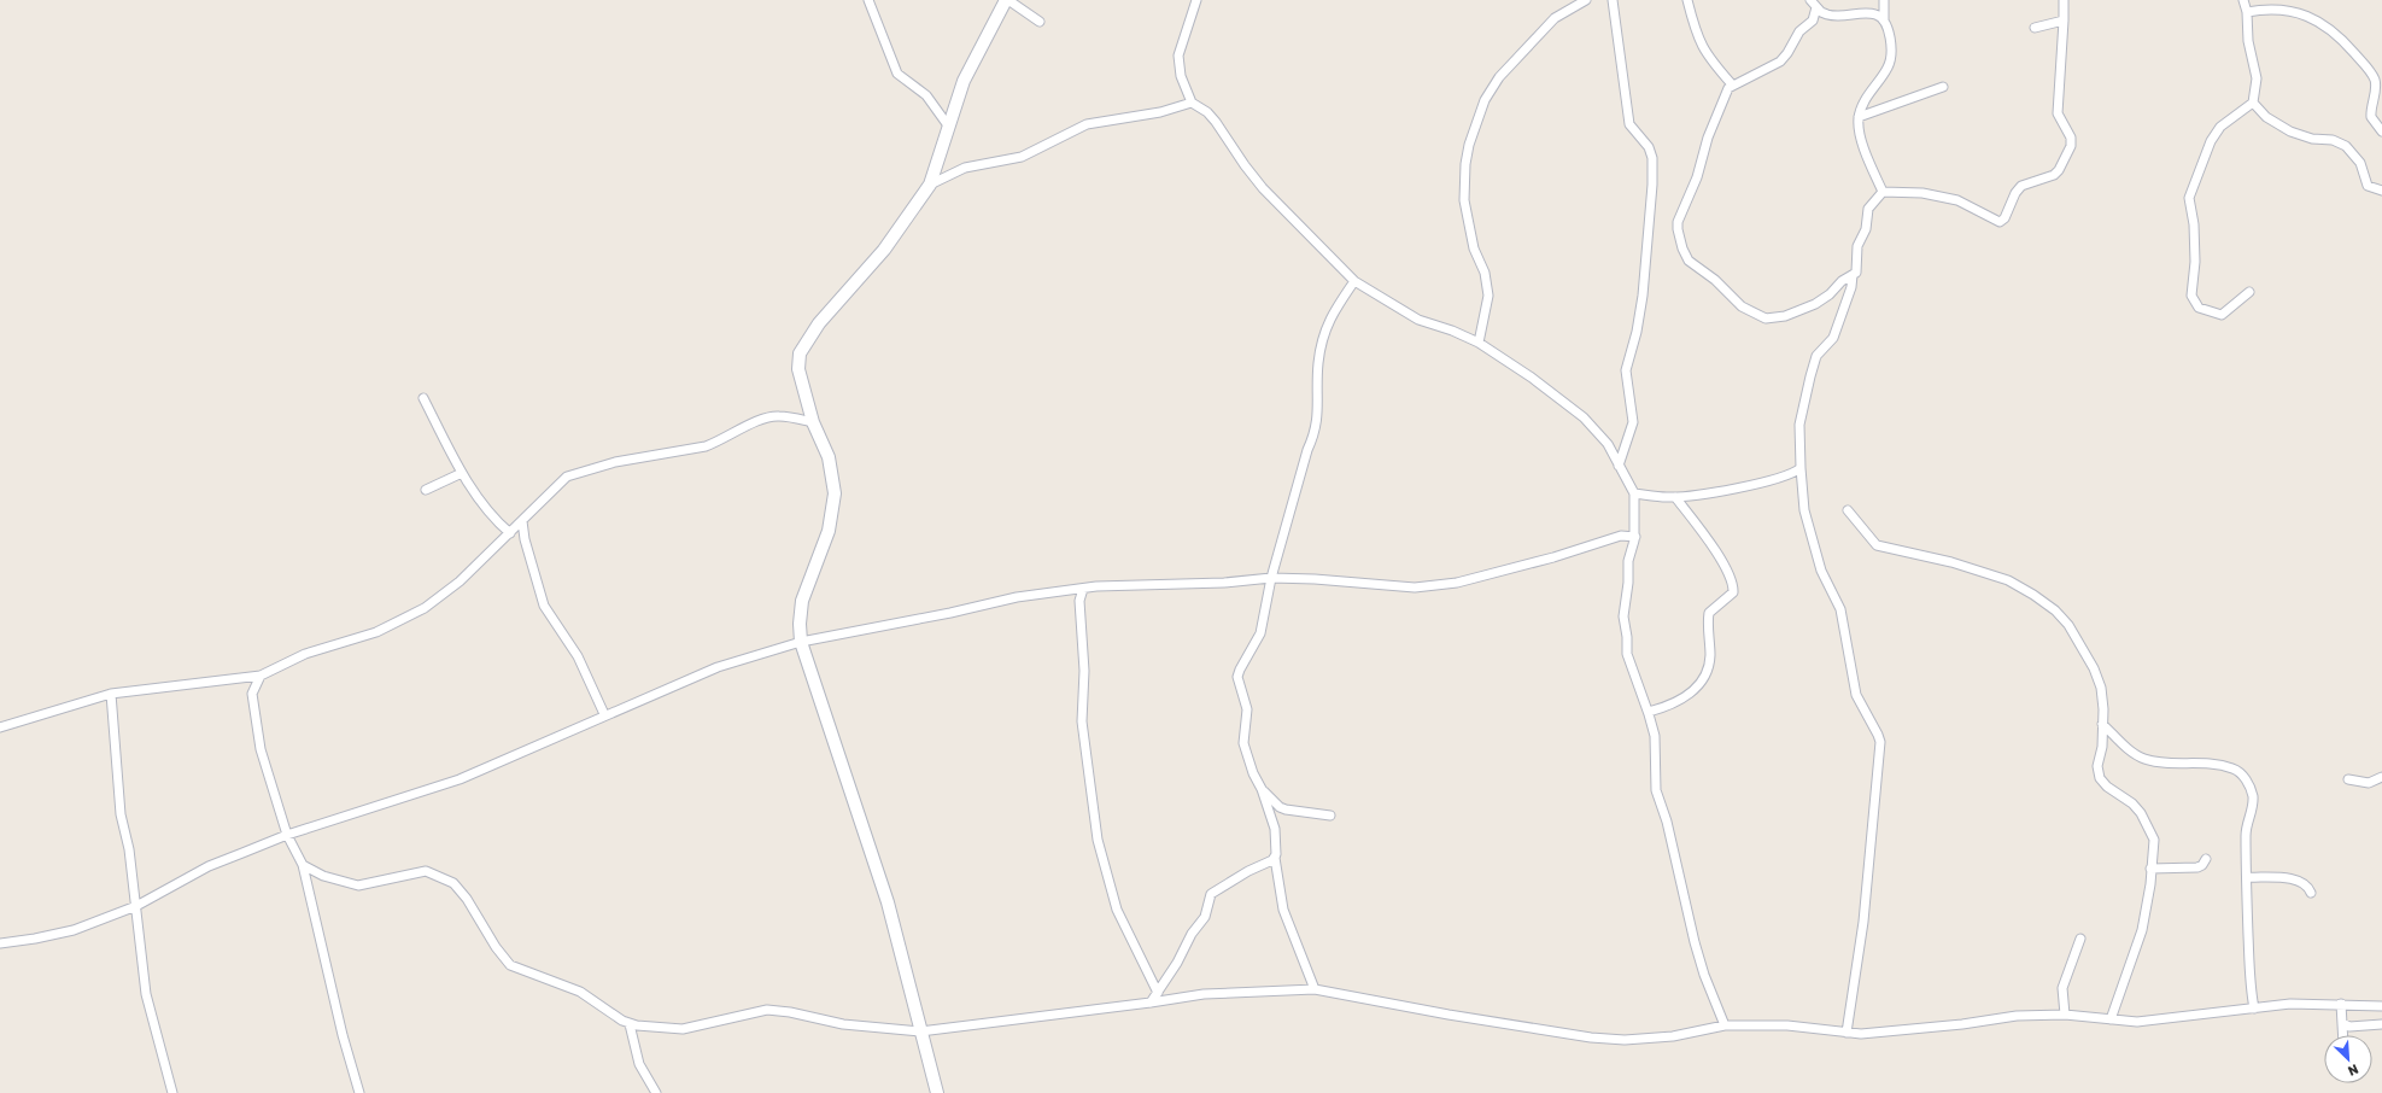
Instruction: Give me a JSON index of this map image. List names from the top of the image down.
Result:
{
  "north": "bottom right"
}
